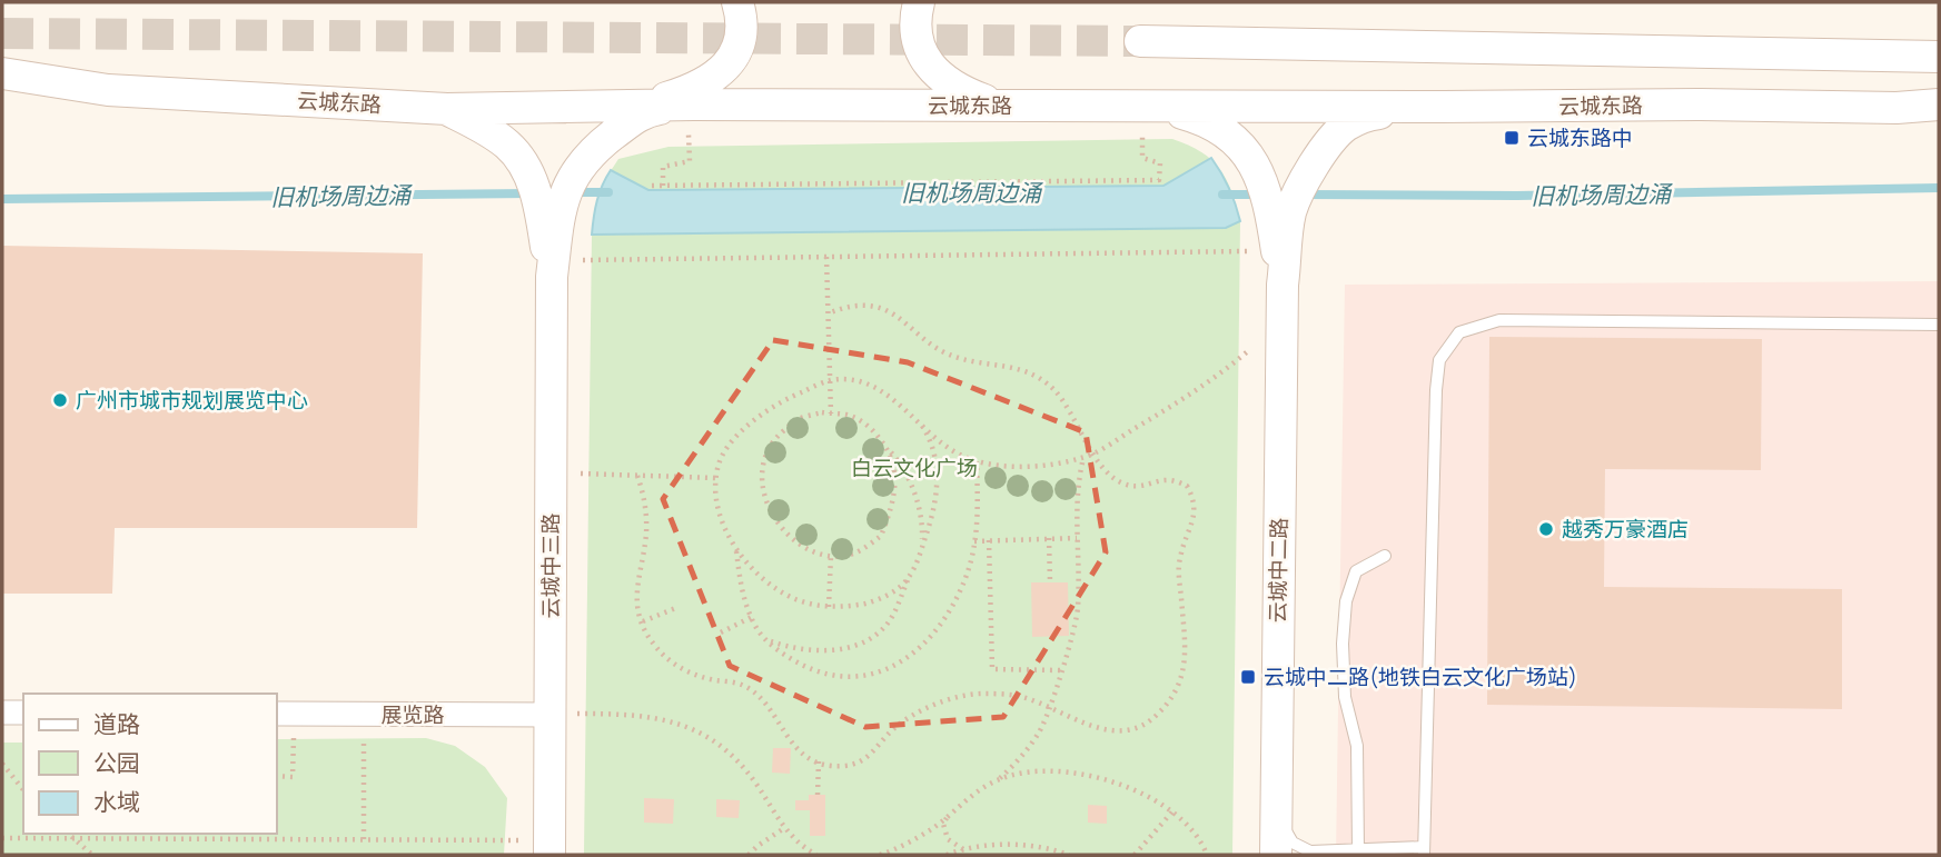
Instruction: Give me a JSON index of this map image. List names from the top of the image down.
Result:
{
  "streets": {
    "street": [
      "云城东路",
      "云城中三路",
      "云城中二路",
      "展览路"
    ]
  },
  "crossings": [
    ["云城中三路", "展览路"]
  ],
  "water": ["旧机场周边涌"],
  "parks": ["白云文化广场"],
  "places": {
    "transit": ["云城东路中", "云城中二路(地铁白云文化广场站)"],
    "other": ["广州市城市规划展览中心", "越秀万豪酒店"]
  },
  "legend": ["道路", "公园", "水域"]
}
